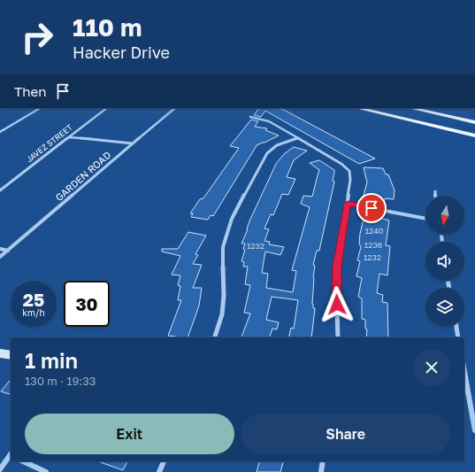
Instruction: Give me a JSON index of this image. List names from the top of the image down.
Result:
{
  "streets": {
    "street": ["JAVEZ STREET", "GARDEN ROAD"]
  },
  "house_numbers": [
    "1240",
    "1236",
    "1232",
    "1232"
  ],
  "north": "bottom",
  "page": {
    "turn": ["110 m", "Hacker Drive"],
    "then": "Then",
    "speed": "25 km/h",
    "limit": "30",
    "heading": ["1 min", "130 m · 19:33"],
    "buttons": ["Exit", "Share"]
  }
}
